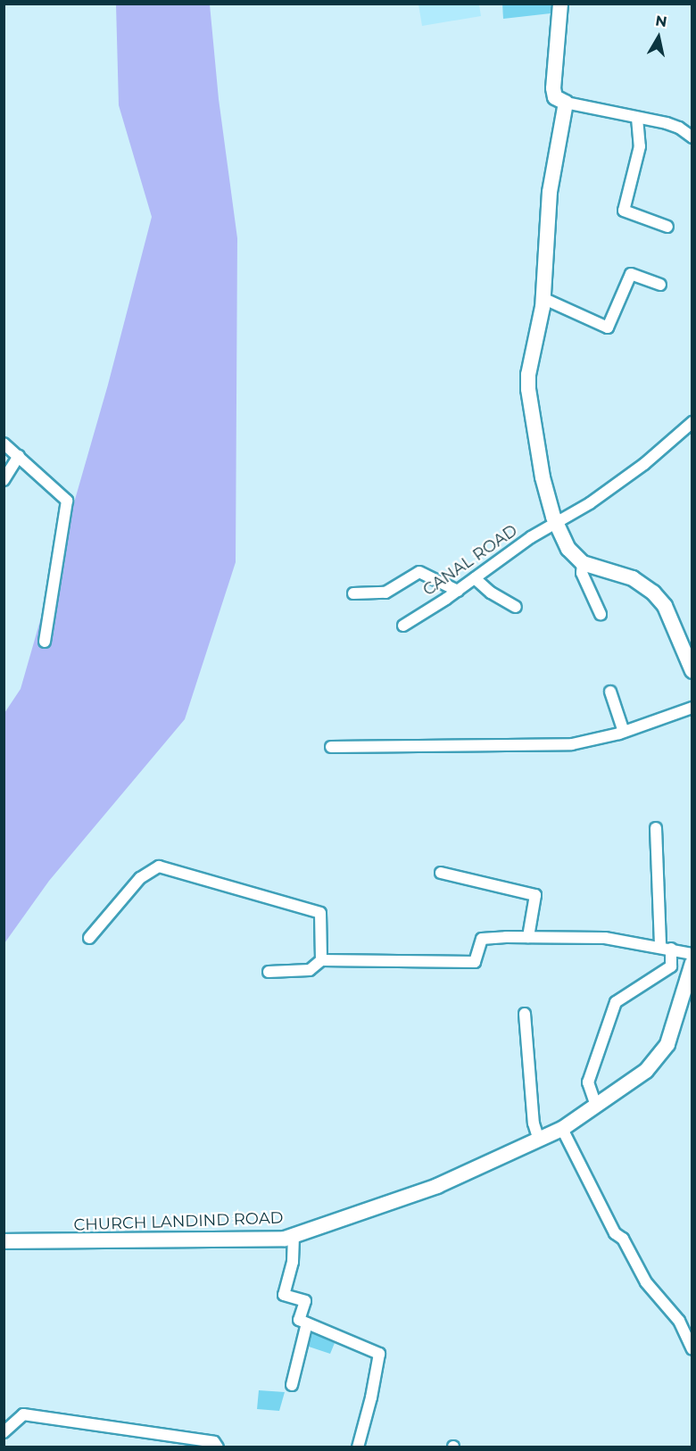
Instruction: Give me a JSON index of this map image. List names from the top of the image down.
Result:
{
  "streets": {
    "main road": ["CHURCH LANDIND ROAD"],
    "street": ["CANAL ROAD"]
  },
  "north": "top"
}
